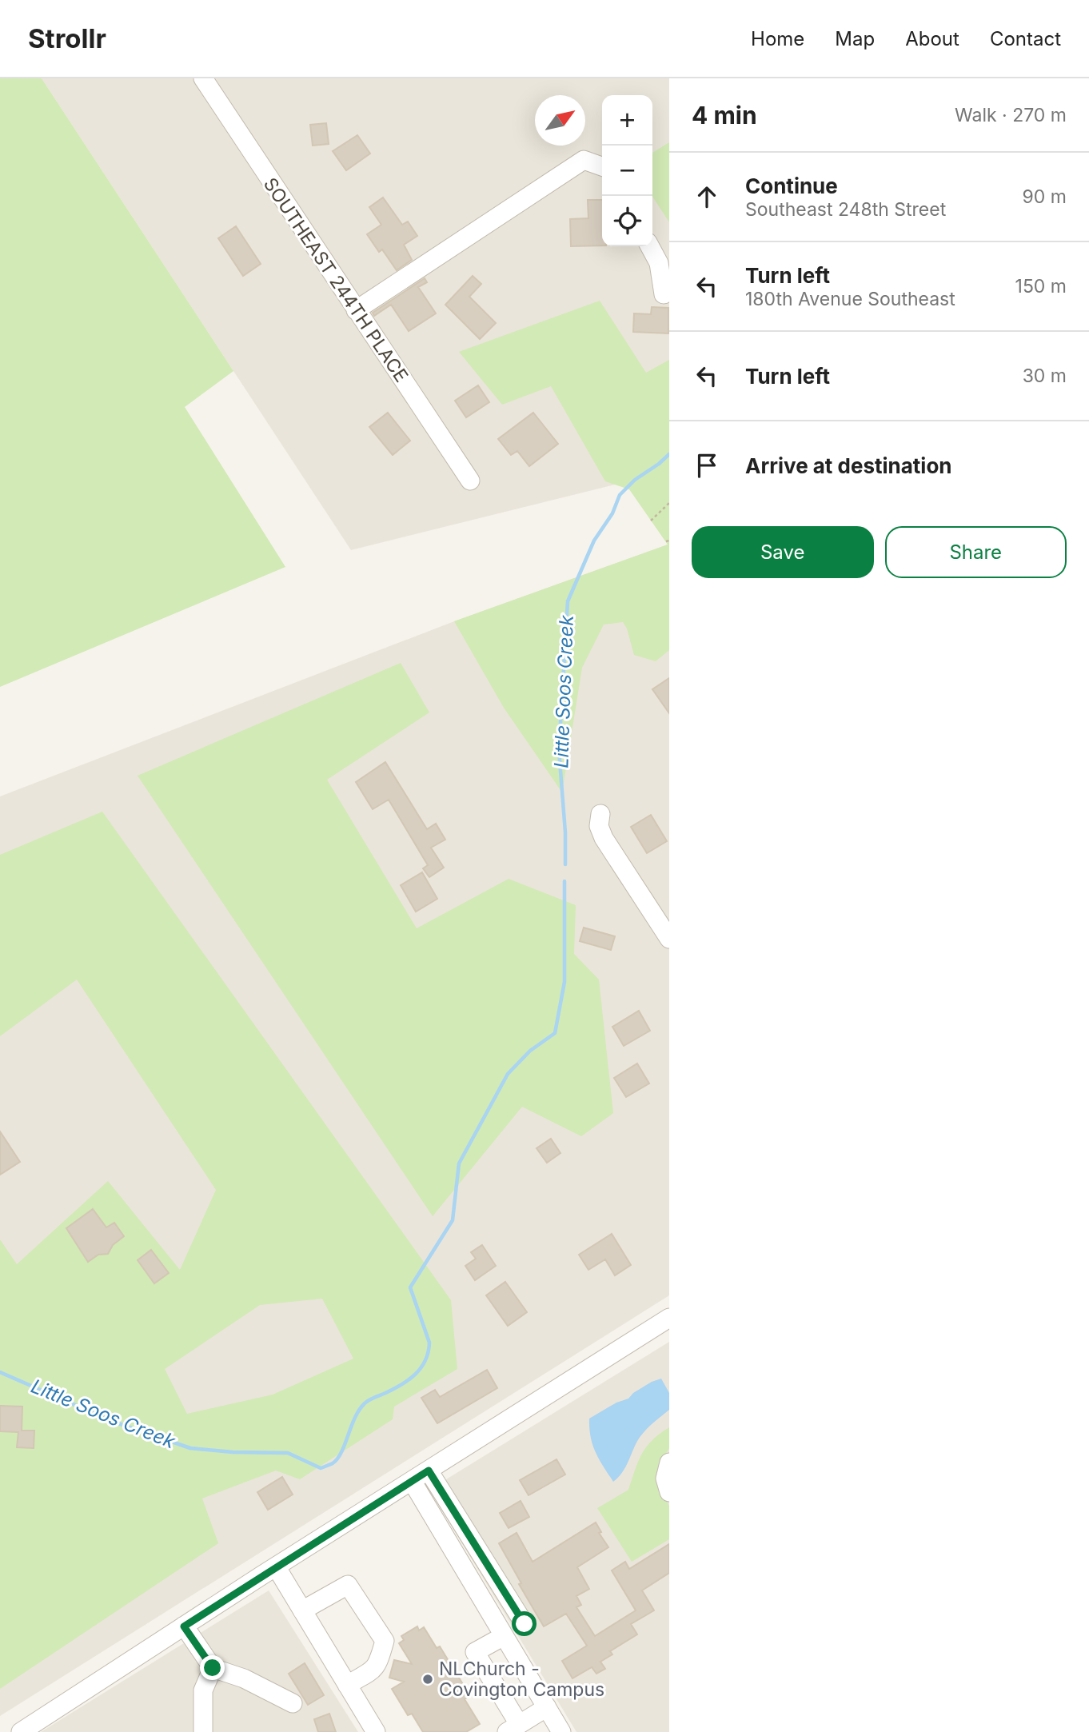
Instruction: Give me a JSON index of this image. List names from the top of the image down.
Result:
{
  "streets": {
    "street": ["SOUTHEAST 244TH PLACE"]
  },
  "water": ["Little Soos Creek"],
  "places": ["NLChurch - Covington Campus"],
  "north": "top right",
  "page": {
    "header": "Strollr",
    "nav": [
      "Home",
      "Map",
      "About",
      "Contact"
    ],
    "heading": ["4 min", "Walk · 270 m"],
    "map_buttons": ["+", "−"],
    "list": [
      ["Continue", "Southeast 248th Street", "90 m"],
      ["Turn left", "180th Avenue Southeast", "150 m"],
      ["Turn left", "30 m"],
      "Arrive at destination"
    ],
    "buttons": ["Save", "Share"]
  }
}
